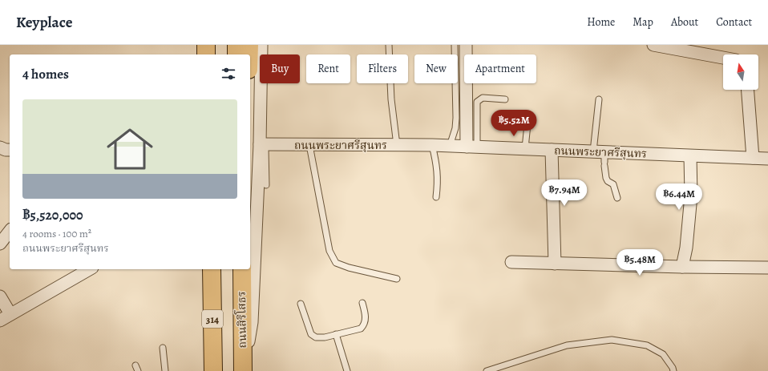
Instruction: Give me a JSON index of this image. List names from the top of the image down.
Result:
{
  "streets": {
    "main road": ["314", "ถนนสิริโสธร"],
    "street": ["ถนนพระยาศรีสุนทร"]
  },
  "north": "top",
  "page": {
    "header": "Keyplace",
    "nav": [
      "Home",
      "Map",
      "About",
      "Contact"
    ],
    "chip": [
      "Buy",
      "Rent",
      "Filters",
      "New",
      "Apartment"
    ],
    "heading": "4 homes",
    "list": [
      {
        "name": "฿5,520,000",
        "note": "4 rooms · 100 m² · ถนนพระยาศรีสุนทร"
      }
    ],
    "price": [
      "฿5.52M",
      "฿7.94M",
      "฿6.44M",
      "฿5.48M"
    ]
  }
}
